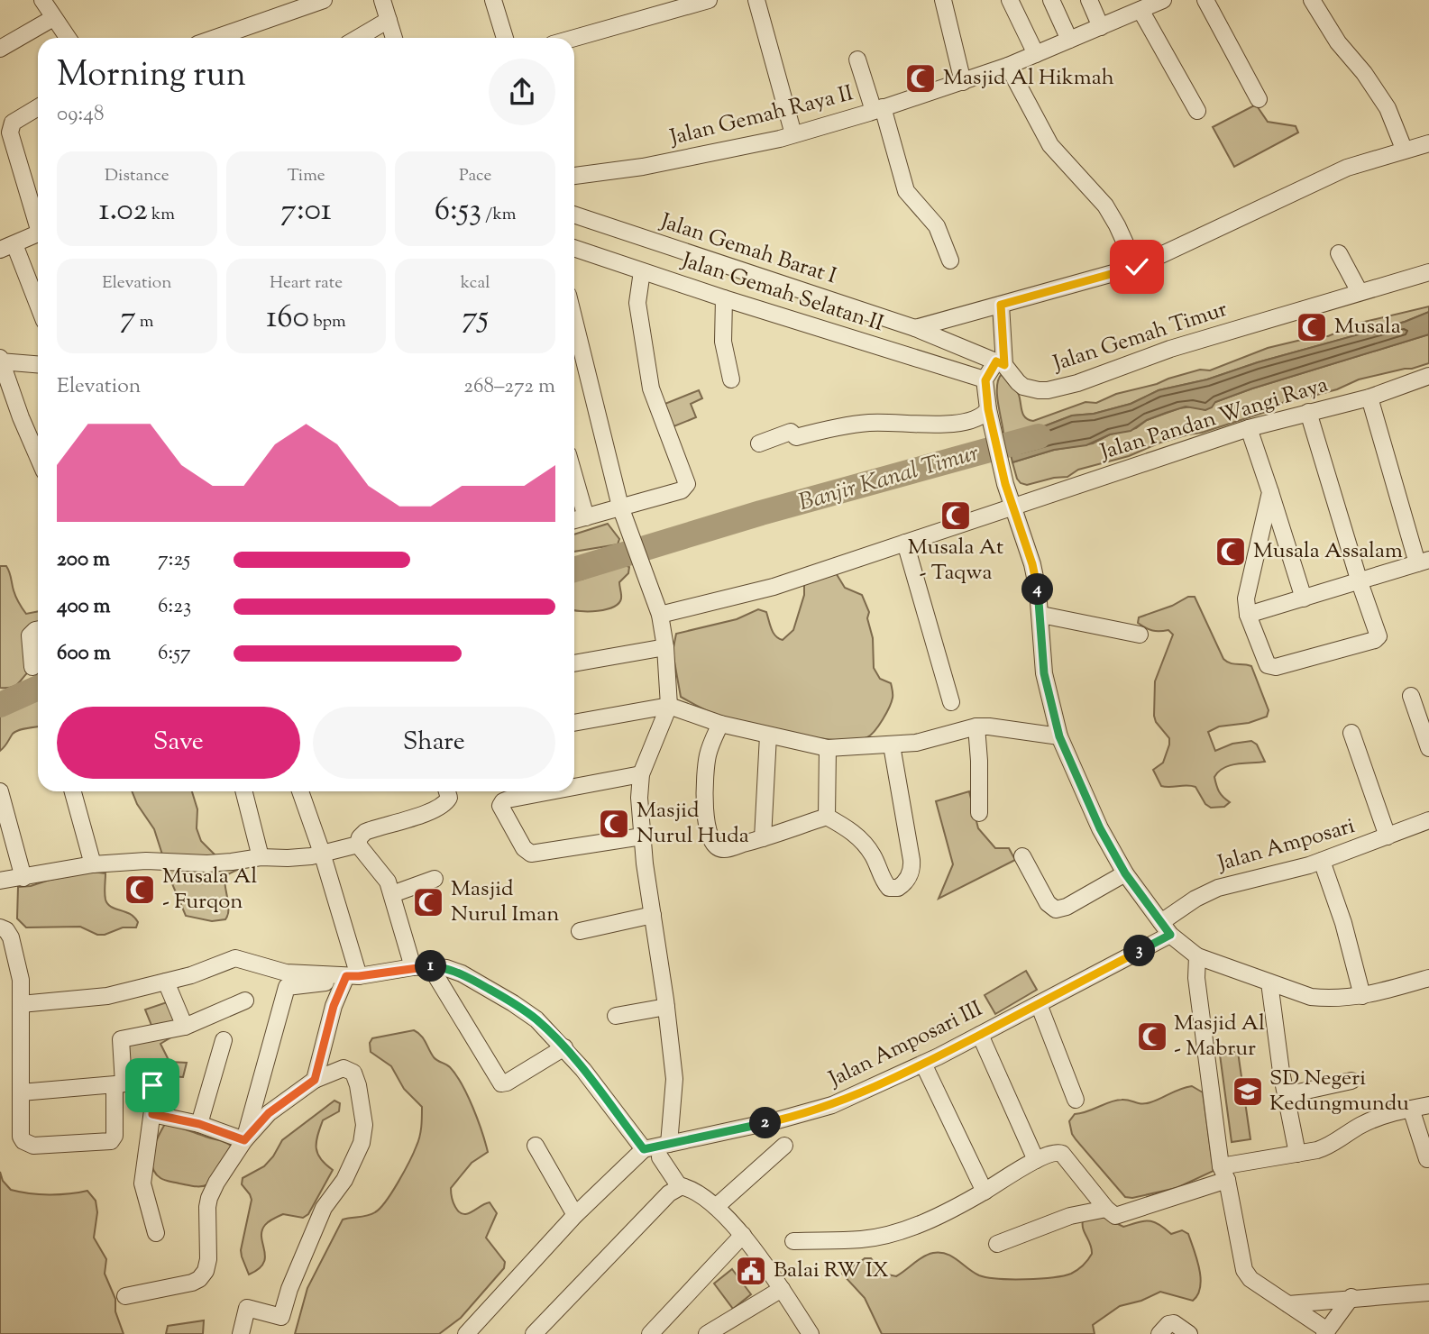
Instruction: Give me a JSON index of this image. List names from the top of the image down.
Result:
{
  "streets": {
    "street": [
      "Jalan Gemah Raya II",
      "Jalan Gemah Barat I",
      "Jalan Gemah Selatan II",
      "Jalan Gemah Timur",
      "Jalan Pandan Wangi Raya",
      "Jalan Amposari",
      "Jalan Amposari III"
    ]
  },
  "crossings": [
    ["Jalan Gemah Barat I", "Jalan Gemah Timur"],
    ["Jalan Amposari", "Jalan Amposari III"]
  ],
  "water": ["Banjir Kanal Timur"],
  "places": {
    "mosque": [
      "Masjid Al Hikmah",
      "Musala",
      "Musala At - Taqwa",
      "Musala Assalam",
      "Masjid Nurul Huda",
      "Musala Al - Furqon",
      "Masjid Nurul Iman",
      "Masjid Al - Mabrur"
    ],
    "school or university": ["SD Negeri Kedungmundu"],
    "public building": ["Balai RW IX"]
  },
  "page": {
    "heading": ["Morning run", "09:48"],
    "stats": [
      ["Distance", "1.02 km"],
      ["Time", "7:01"],
      ["Pace", "6:53 /km"],
      ["Elevation", "7 m"],
      ["Heart rate", "160 bpm"],
      ["kcal", "75"]
    ],
    "chart": ["Elevation", "268–272 m"],
    "list": [
      {
        "name": "200 m",
        "note": "7:25"
      },
      {
        "name": "400 m",
        "note": "6:23"
      },
      {
        "name": "600 m",
        "note": "6:57"
      }
    ],
    "pins": [
      "4",
      "3",
      "1",
      "2"
    ],
    "buttons": ["Save", "Share"]
  }
}
